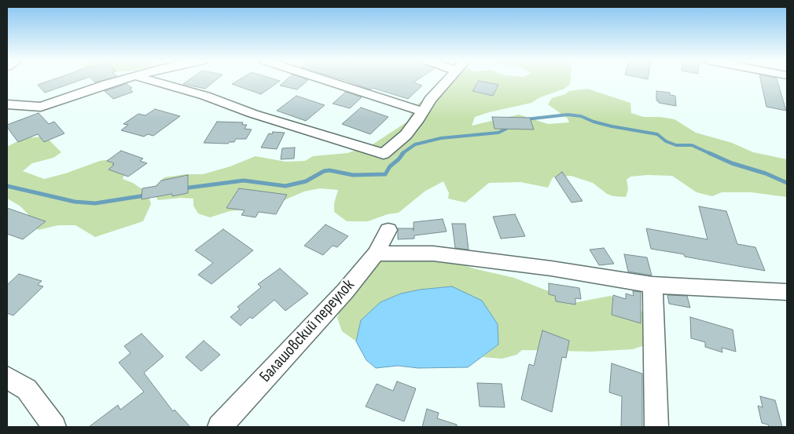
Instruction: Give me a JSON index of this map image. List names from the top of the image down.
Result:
{
  "streets": {
    "street": ["Балашовский переулок"]
  }
}
